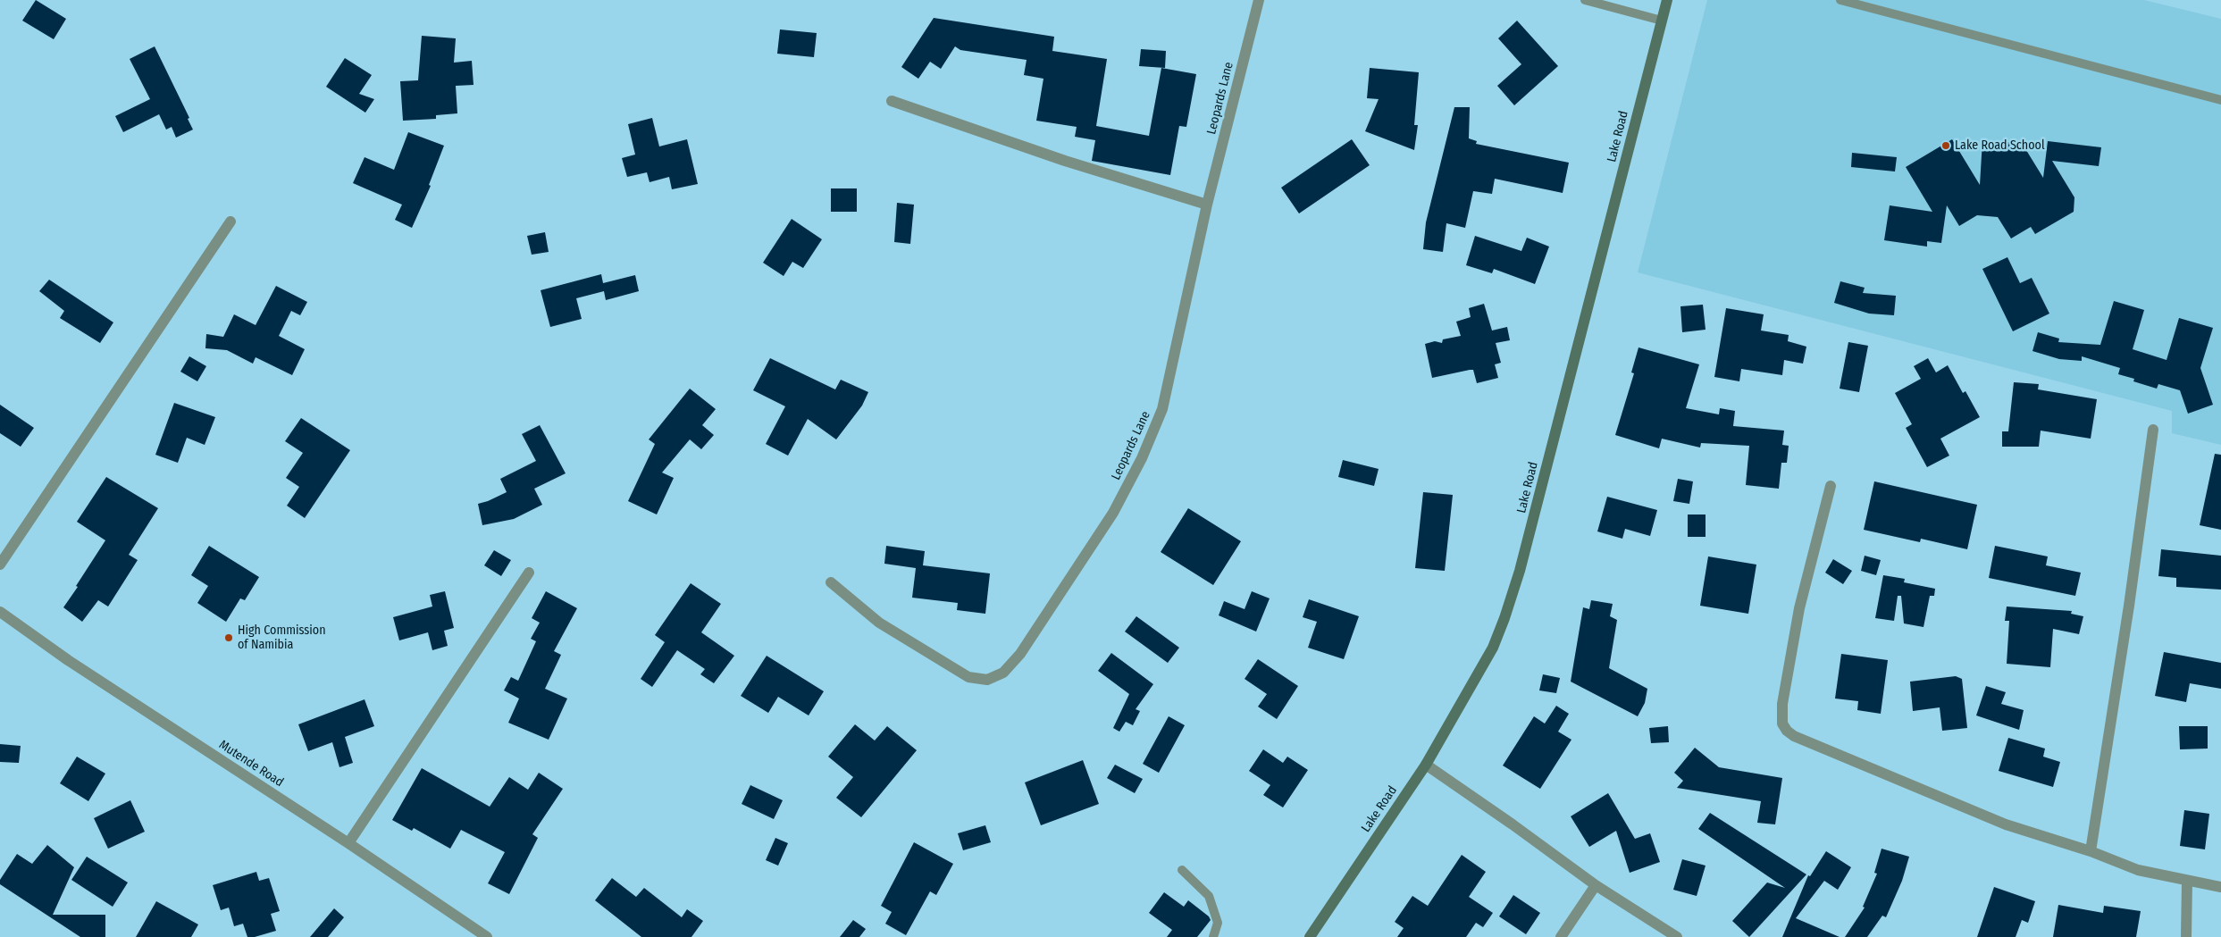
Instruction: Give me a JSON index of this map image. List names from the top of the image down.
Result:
{
  "streets": {
    "main road": ["Lake Road"],
    "street": ["Leopards Lane", "Mutende Road"]
  },
  "places": ["Lake Road School", "High Commission of Namibia"]
}
